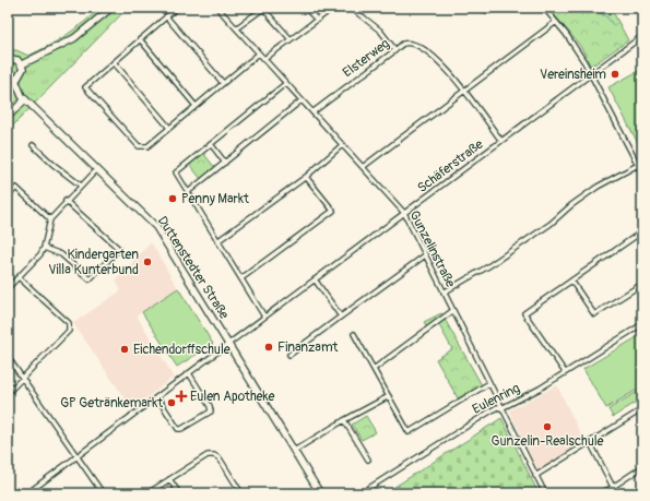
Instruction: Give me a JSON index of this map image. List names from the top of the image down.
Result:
{
  "streets": {
    "street": [
      "Elsterweg",
      "Schäferstraße",
      "Gunzelinstraße",
      "Duttenstedter Straße",
      "Eulenring"
    ]
  },
  "crossings": [
    ["Elsterweg", "Schäferstraße"],
    ["Elsterweg", "Gunzelinstraße"],
    ["Schäferstraße", "Gunzelinstraße"],
    ["Schäferstraße", "Duttenstedter Straße"],
    ["Gunzelinstraße", "Eulenring"]
  ],
  "places": {
    "other": [
      "Vereinsheim",
      "Penny Markt",
      "Kindergarten Villa Kunterbund",
      "Finanzamt",
      "Eichendorffschule",
      "GP Getränkemarkt",
      "Gunzelin-Realschule"
    ],
    "health": ["Eulen Apotheke"]
  }
}
